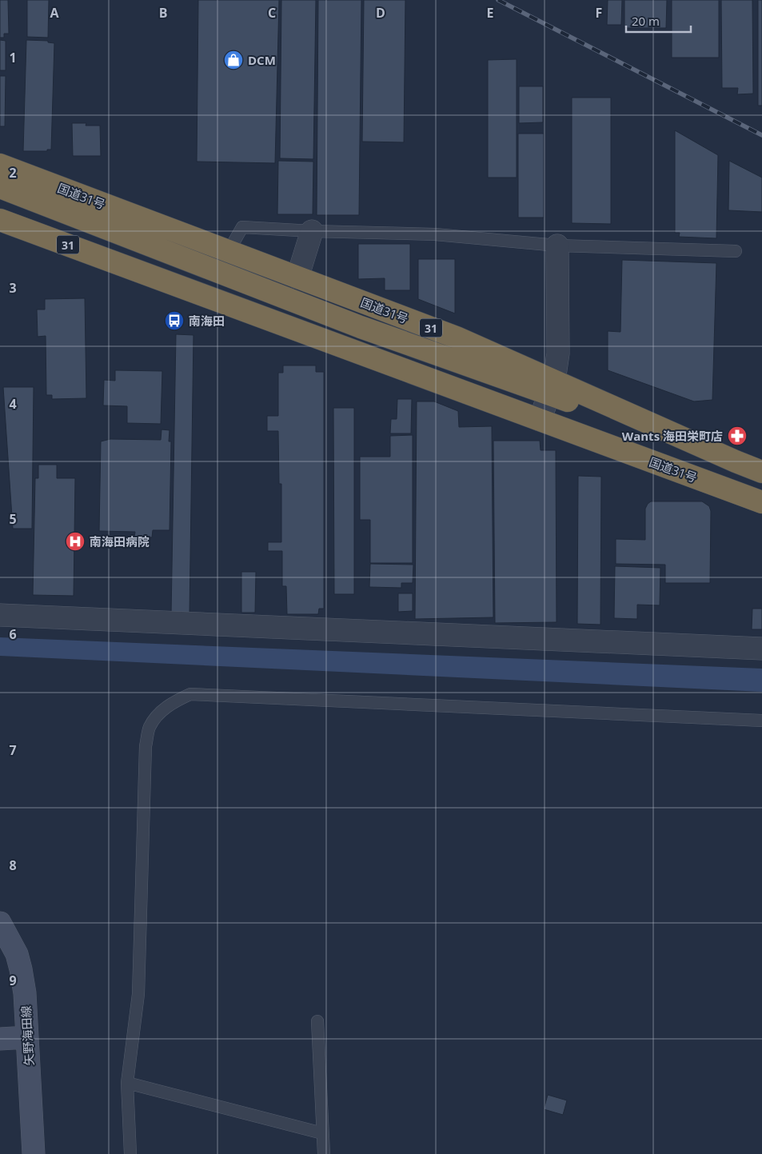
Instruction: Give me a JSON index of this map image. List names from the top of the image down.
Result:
{
  "streets": {
    "highway": ["国道31号", "31"],
    "main road": ["矢野海田線"]
  },
  "places": {
    "shop": ["DCM"],
    "bus stop": ["南海田"],
    "pharmacy": ["Wants 海田栄町店"],
    "hospital": ["南海田病院"]
  },
  "scale_bar": "20 m",
  "grid": {
    "columns": [
      "A",
      "B",
      "C",
      "D",
      "E",
      "F"
    ],
    "rows": [
      "1",
      "2",
      "3",
      "4",
      "5",
      "6",
      "7",
      "8",
      "9"
    ]
  }
}
